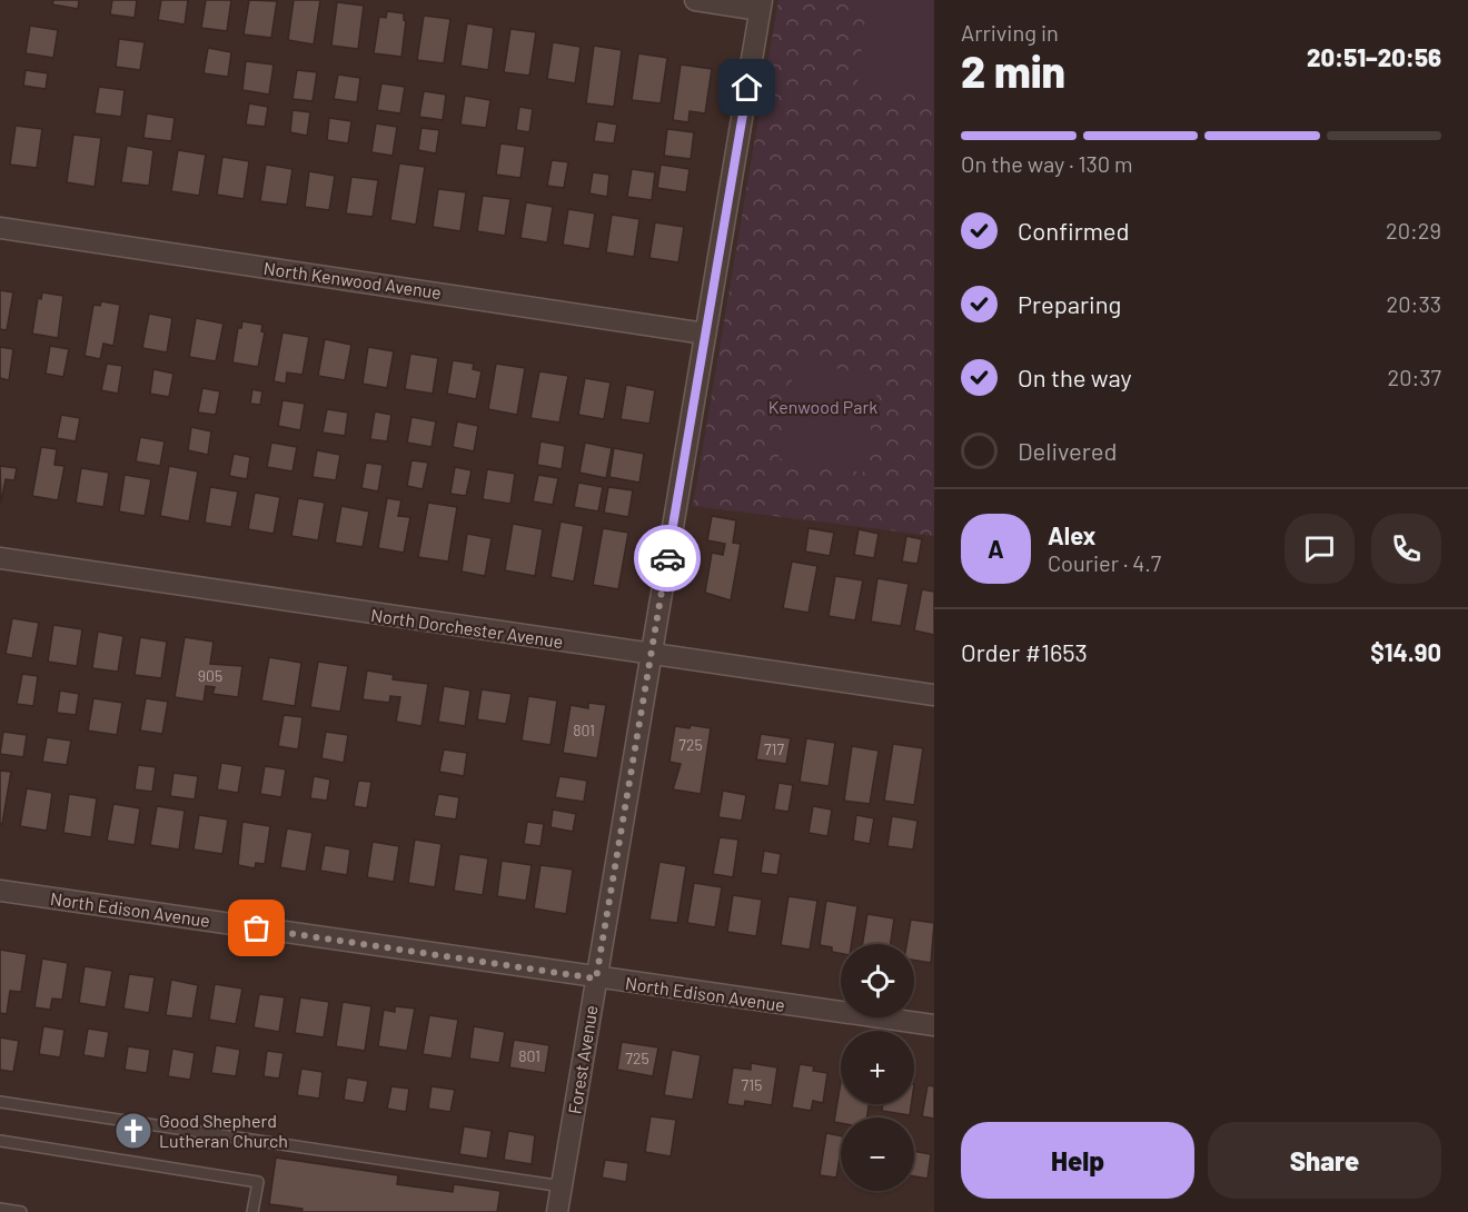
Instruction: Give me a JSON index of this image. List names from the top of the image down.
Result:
{
  "streets": {
    "street": [
      "North Kenwood Avenue",
      "North Dorchester Avenue",
      "North Edison Avenue",
      "Forest Avenue"
    ]
  },
  "crossings": [
    ["North Kenwood Avenue", "Forest Avenue"],
    ["North Dorchester Avenue", "Forest Avenue"],
    ["North Edison Avenue", "Forest Avenue"]
  ],
  "parks": ["Kenwood Park"],
  "places": {
    "church": ["Good Shepherd Lutheran Church"]
  },
  "house_numbers": [
    "905",
    "801",
    "725",
    "717",
    "801",
    "725",
    "715"
  ],
  "page": {
    "heading": ["2 min", "Arriving in", "20:51–20:56"],
    "panel": [
      "Alex",
      "Courier · 4.7",
      "Order #1653",
      "$14.90"
    ],
    "bar": "On the way · 130 m",
    "list": [
      ["Confirmed", "20:29"],
      ["Preparing", "20:33"],
      ["On the way", "20:37"],
      "Delivered"
    ],
    "round": "A",
    "map_buttons": ["+", "−"],
    "buttons": ["Help", "Share"]
  }
}
